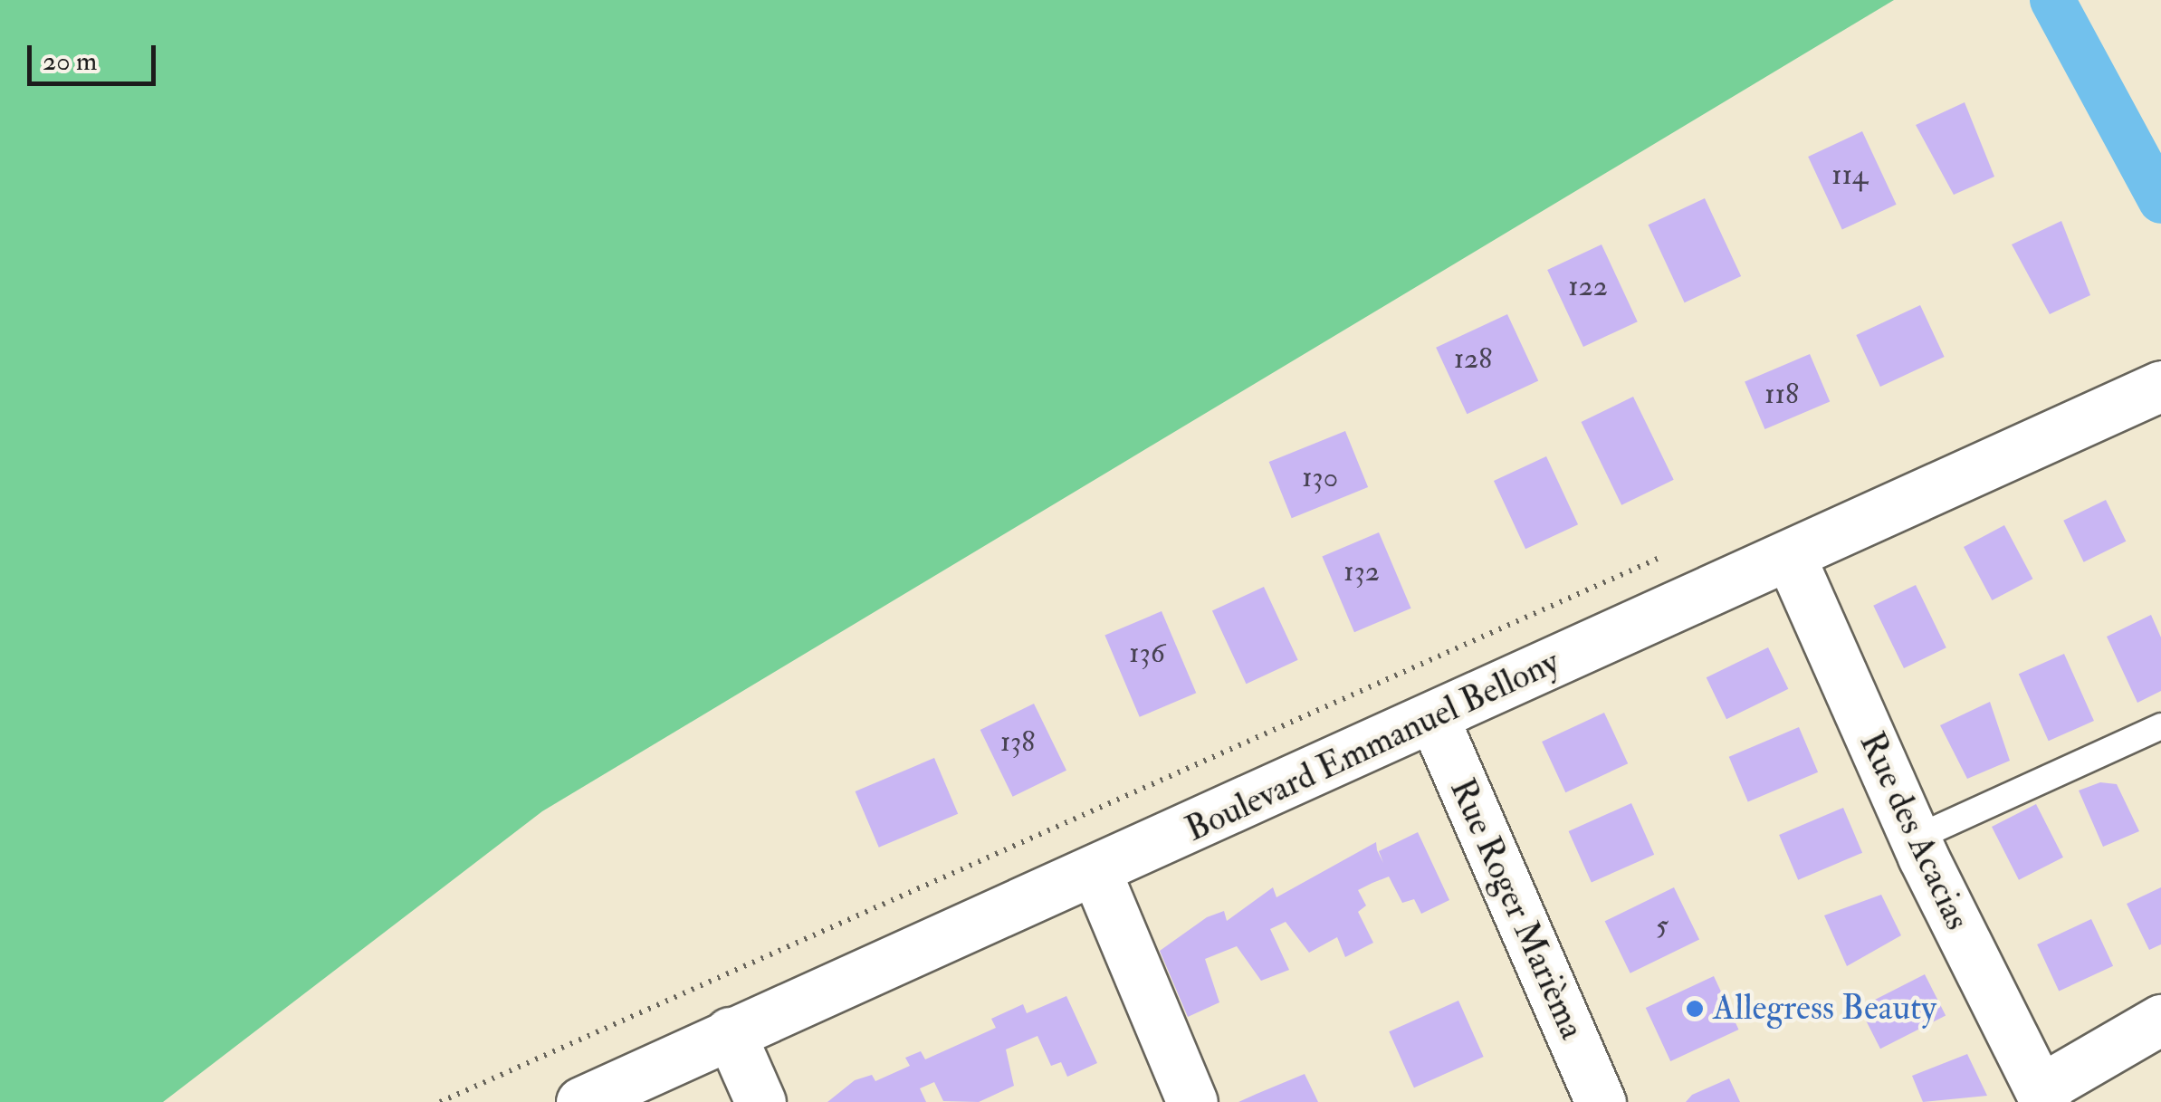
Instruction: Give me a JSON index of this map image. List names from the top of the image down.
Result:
{
  "streets": {
    "street": ["Boulevard Emmanuel Bellony", "Rue des Acacias", "Rue Roger Marièma"]
  },
  "crossings": [
    ["Boulevard Emmanuel Bellony", "Rue des Acacias"],
    ["Boulevard Emmanuel Bellony", "Rue Roger Marièma"]
  ],
  "places": ["Allegress Beauty"],
  "house_numbers": [
    "114",
    "122",
    "128",
    "118",
    "130",
    "132",
    "136",
    "138",
    "5"
  ],
  "scale_bar": "20 m"
}
